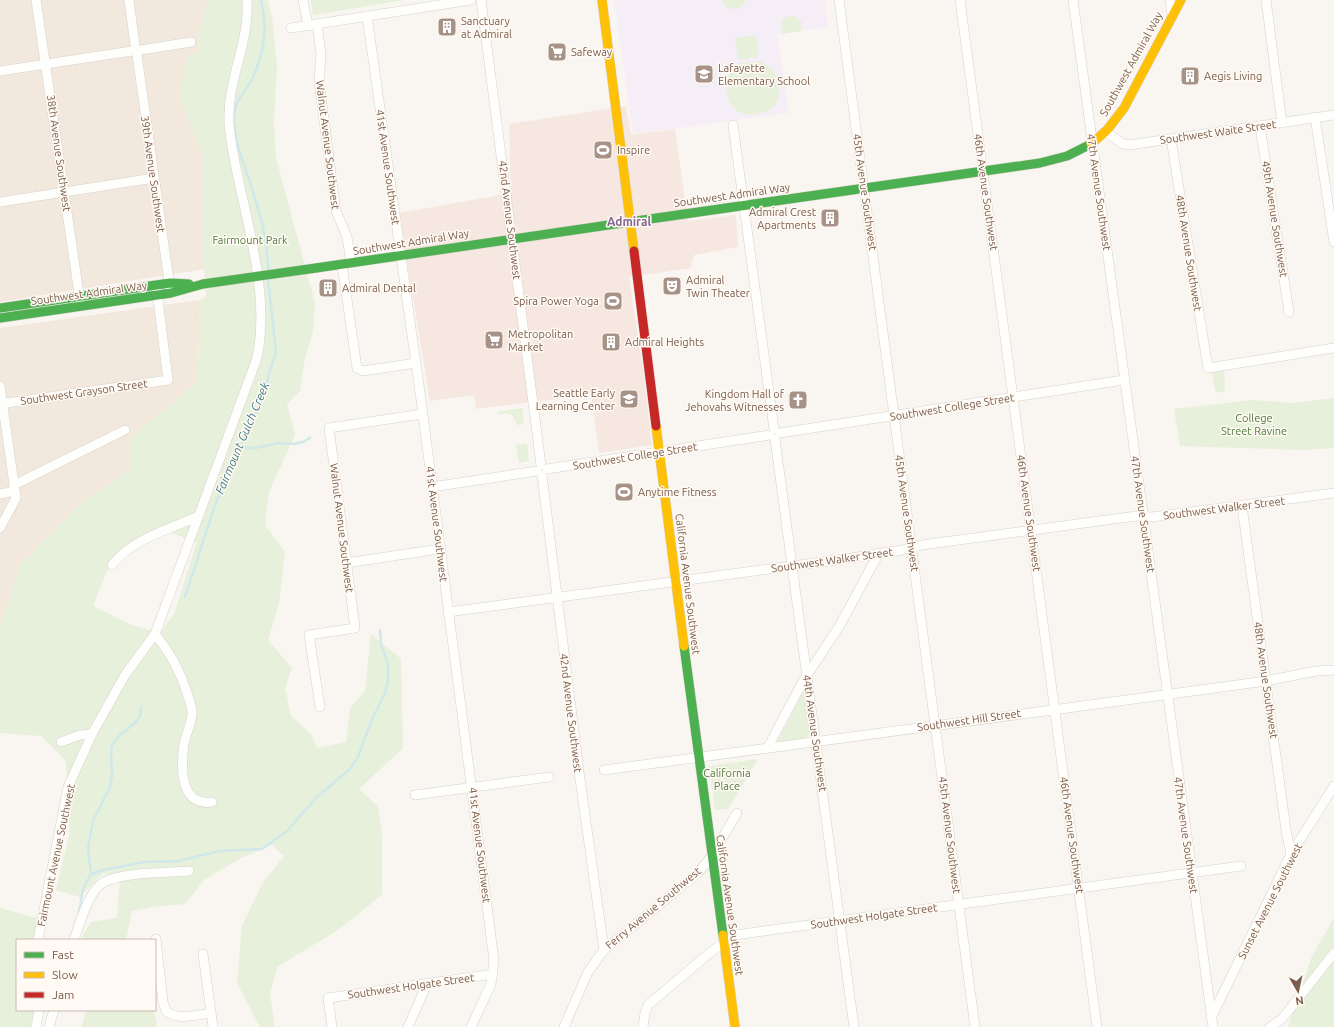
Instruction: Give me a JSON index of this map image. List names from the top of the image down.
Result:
{
  "streets": {
    "main road": ["Southwest Admiral Way", "California Avenue Southwest"],
    "street": [
      "Southwest Waite Street",
      "Walnut Avenue Southwest",
      "38th Avenue Southwest",
      "41st Avenue Southwest",
      "39th Avenue Southwest",
      "45th Avenue Southwest",
      "46th Avenue Southwest",
      "47th Avenue Southwest",
      "49th Avenue Southwest",
      "42nd Avenue Southwest",
      "48th Avenue Southwest",
      "Southwest Grayson Street",
      "Southwest College Street",
      "Southwest Walker Street",
      "Southwest Hill Street",
      "44th Avenue Southwest",
      "Fairmount Avenue Southwest",
      "Sunset Avenue Southwest",
      "Ferry Avenue Southwest",
      "Southwest Holgate Street"
    ]
  },
  "crossings": [
    ["Southwest Admiral Way", "Southwest Waite Street"],
    ["Southwest Admiral Way", "Walnut Avenue Southwest"],
    ["Southwest Admiral Way", "38th Avenue Southwest"],
    ["Southwest Admiral Way", "41st Avenue Southwest"],
    ["Southwest Admiral Way", "39th Avenue Southwest"],
    ["Southwest Admiral Way", "45th Avenue Southwest"],
    ["Southwest Admiral Way", "46th Avenue Southwest"],
    ["Southwest Admiral Way", "47th Avenue Southwest"],
    ["Southwest Admiral Way", "42nd Avenue Southwest"],
    ["Southwest Admiral Way", "Southwest Grayson Street"],
    ["Southwest Admiral Way", "California Avenue Southwest"],
    ["Southwest Admiral Way", "44th Avenue Southwest"],
    ["Southwest Waite Street", "49th Avenue Southwest"],
    ["Southwest Waite Street", "48th Avenue Southwest"],
    ["Walnut Avenue Southwest", "41st Avenue Southwest"],
    ["41st Avenue Southwest", "Southwest College Street"],
    ["41st Avenue Southwest", "Southwest Walker Street"],
    ["41st Avenue Southwest", "Southwest Holgate Street"],
    ["45th Avenue Southwest", "Southwest College Street"],
    ["45th Avenue Southwest", "Southwest Walker Street"],
    ["45th Avenue Southwest", "Southwest Hill Street"],
    ["45th Avenue Southwest", "Southwest Holgate Street"],
    ["46th Avenue Southwest", "Southwest College Street"],
    ["46th Avenue Southwest", "Southwest Walker Street"],
    ["46th Avenue Southwest", "Southwest Hill Street"],
    ["46th Avenue Southwest", "Southwest Holgate Street"],
    ["47th Avenue Southwest", "Southwest College Street"],
    ["47th Avenue Southwest", "Southwest Walker Street"],
    ["47th Avenue Southwest", "Southwest Hill Street"],
    ["47th Avenue Southwest", "Sunset Avenue Southwest"],
    ["47th Avenue Southwest", "Southwest Holgate Street"],
    ["42nd Avenue Southwest", "Southwest College Street"],
    ["42nd Avenue Southwest", "Southwest Walker Street"],
    ["42nd Avenue Southwest", "Ferry Avenue Southwest"],
    ["48th Avenue Southwest", "Southwest Walker Street"],
    ["48th Avenue Southwest", "Southwest Hill Street"],
    ["48th Avenue Southwest", "Sunset Avenue Southwest"],
    ["Southwest College Street", "California Avenue Southwest"],
    ["Southwest College Street", "44th Avenue Southwest"],
    ["Southwest Walker Street", "California Avenue Southwest"],
    ["Southwest Walker Street", "44th Avenue Southwest"],
    ["California Avenue Southwest", "Southwest Hill Street"],
    ["California Avenue Southwest", "Ferry Avenue Southwest"],
    ["California Avenue Southwest", "Southwest Holgate Street"],
    ["Southwest Hill Street", "44th Avenue Southwest"],
    ["44th Avenue Southwest", "Southwest Holgate Street"]
  ],
  "districts": ["Admiral"],
  "water": ["Fairmount Gulch Creek"],
  "parks": ["Fairmount Park", "College Street Ravine", "California Place"],
  "places": {
    "building": [
      "Sanctuary at Admiral",
      "Aegis Living",
      "Admiral Crest Apartments",
      "Admiral Dental",
      "Admiral Heights"
    ],
    "supermarket": ["Safeway", "Metropolitan Market"],
    "school or university": ["Lafayette Elementary School", "Seattle Early Learning Center"],
    "sports": ["Inspire", "Spira Power Yoga", "Anytime Fitness"],
    "theatre": ["Admiral Twin Theater"],
    "church": ["Kingdom Hall of Jehovahs Witnesses"]
  },
  "legend": ["Fast", "Slow", "Jam"],
  "north": "bottom"
}
